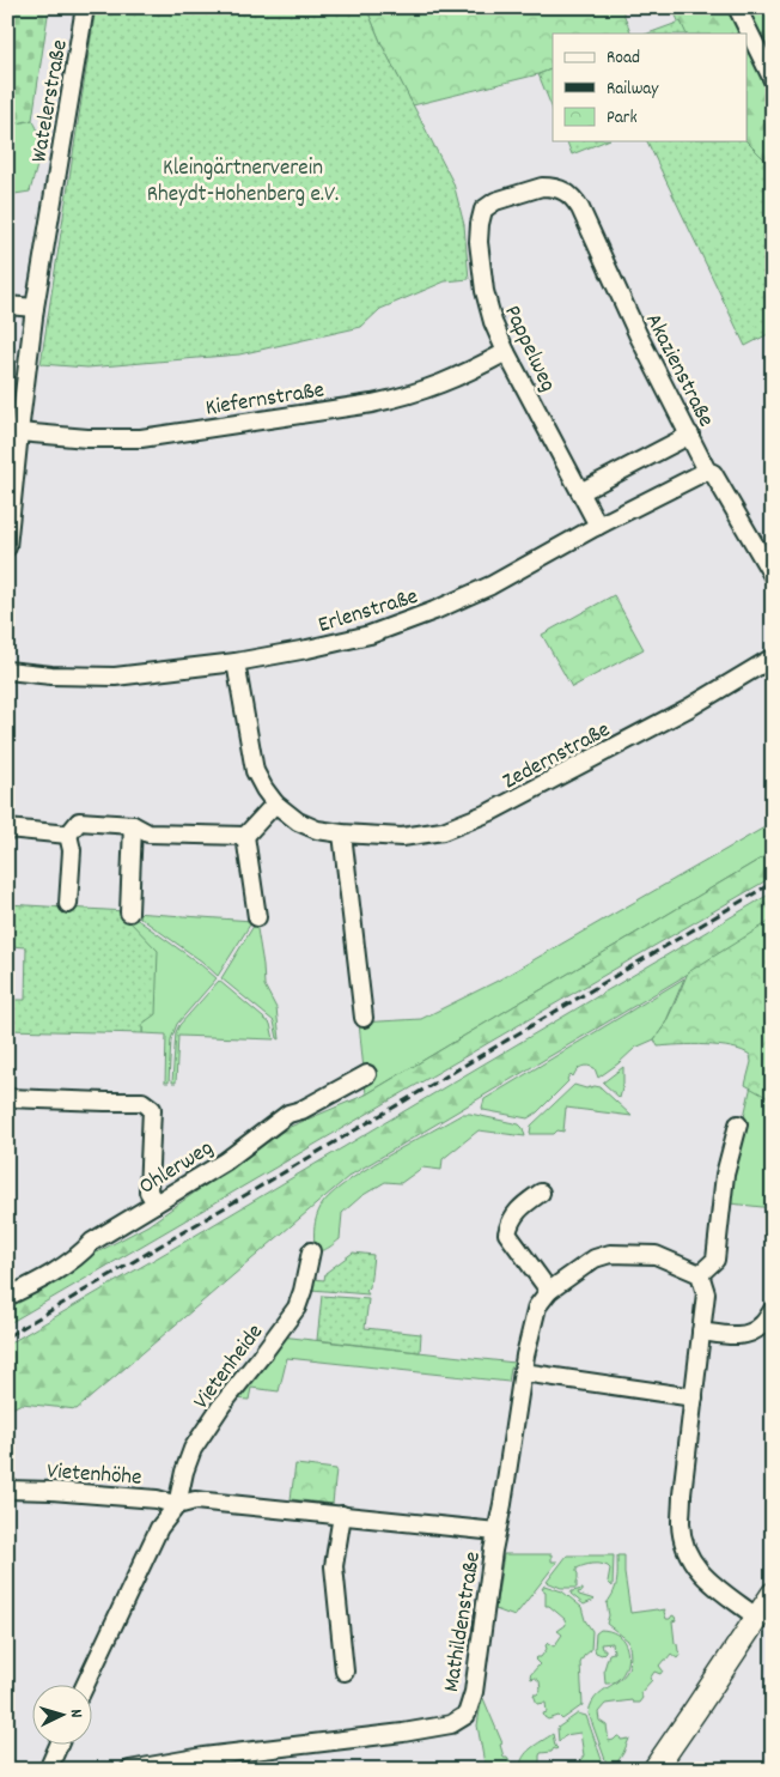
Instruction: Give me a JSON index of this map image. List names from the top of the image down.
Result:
{
  "streets": {
    "street": [
      "Watelerstraße",
      "Pappelweg",
      "Akazienstraße",
      "Kiefernstraße",
      "Erlenstraße",
      "Zedernstraße",
      "Ohlerweg",
      "Vietenheide",
      "Vietenhöhe",
      "Mathildenstraße"
    ]
  },
  "crossings": [
    ["Watelerstraße", "Kiefernstraße"],
    ["Pappelweg", "Akazienstraße"],
    ["Pappelweg", "Kiefernstraße"],
    ["Pappelweg", "Erlenstraße"],
    ["Akazienstraße", "Erlenstraße"],
    ["Erlenstraße", "Zedernstraße"],
    ["Vietenheide", "Vietenhöhe"]
  ],
  "parks": ["Kleingärtnerverein Rheydt-Hohenberg e.V."],
  "legend": ["Road", "Railway", "Park"],
  "north": "right"
}
